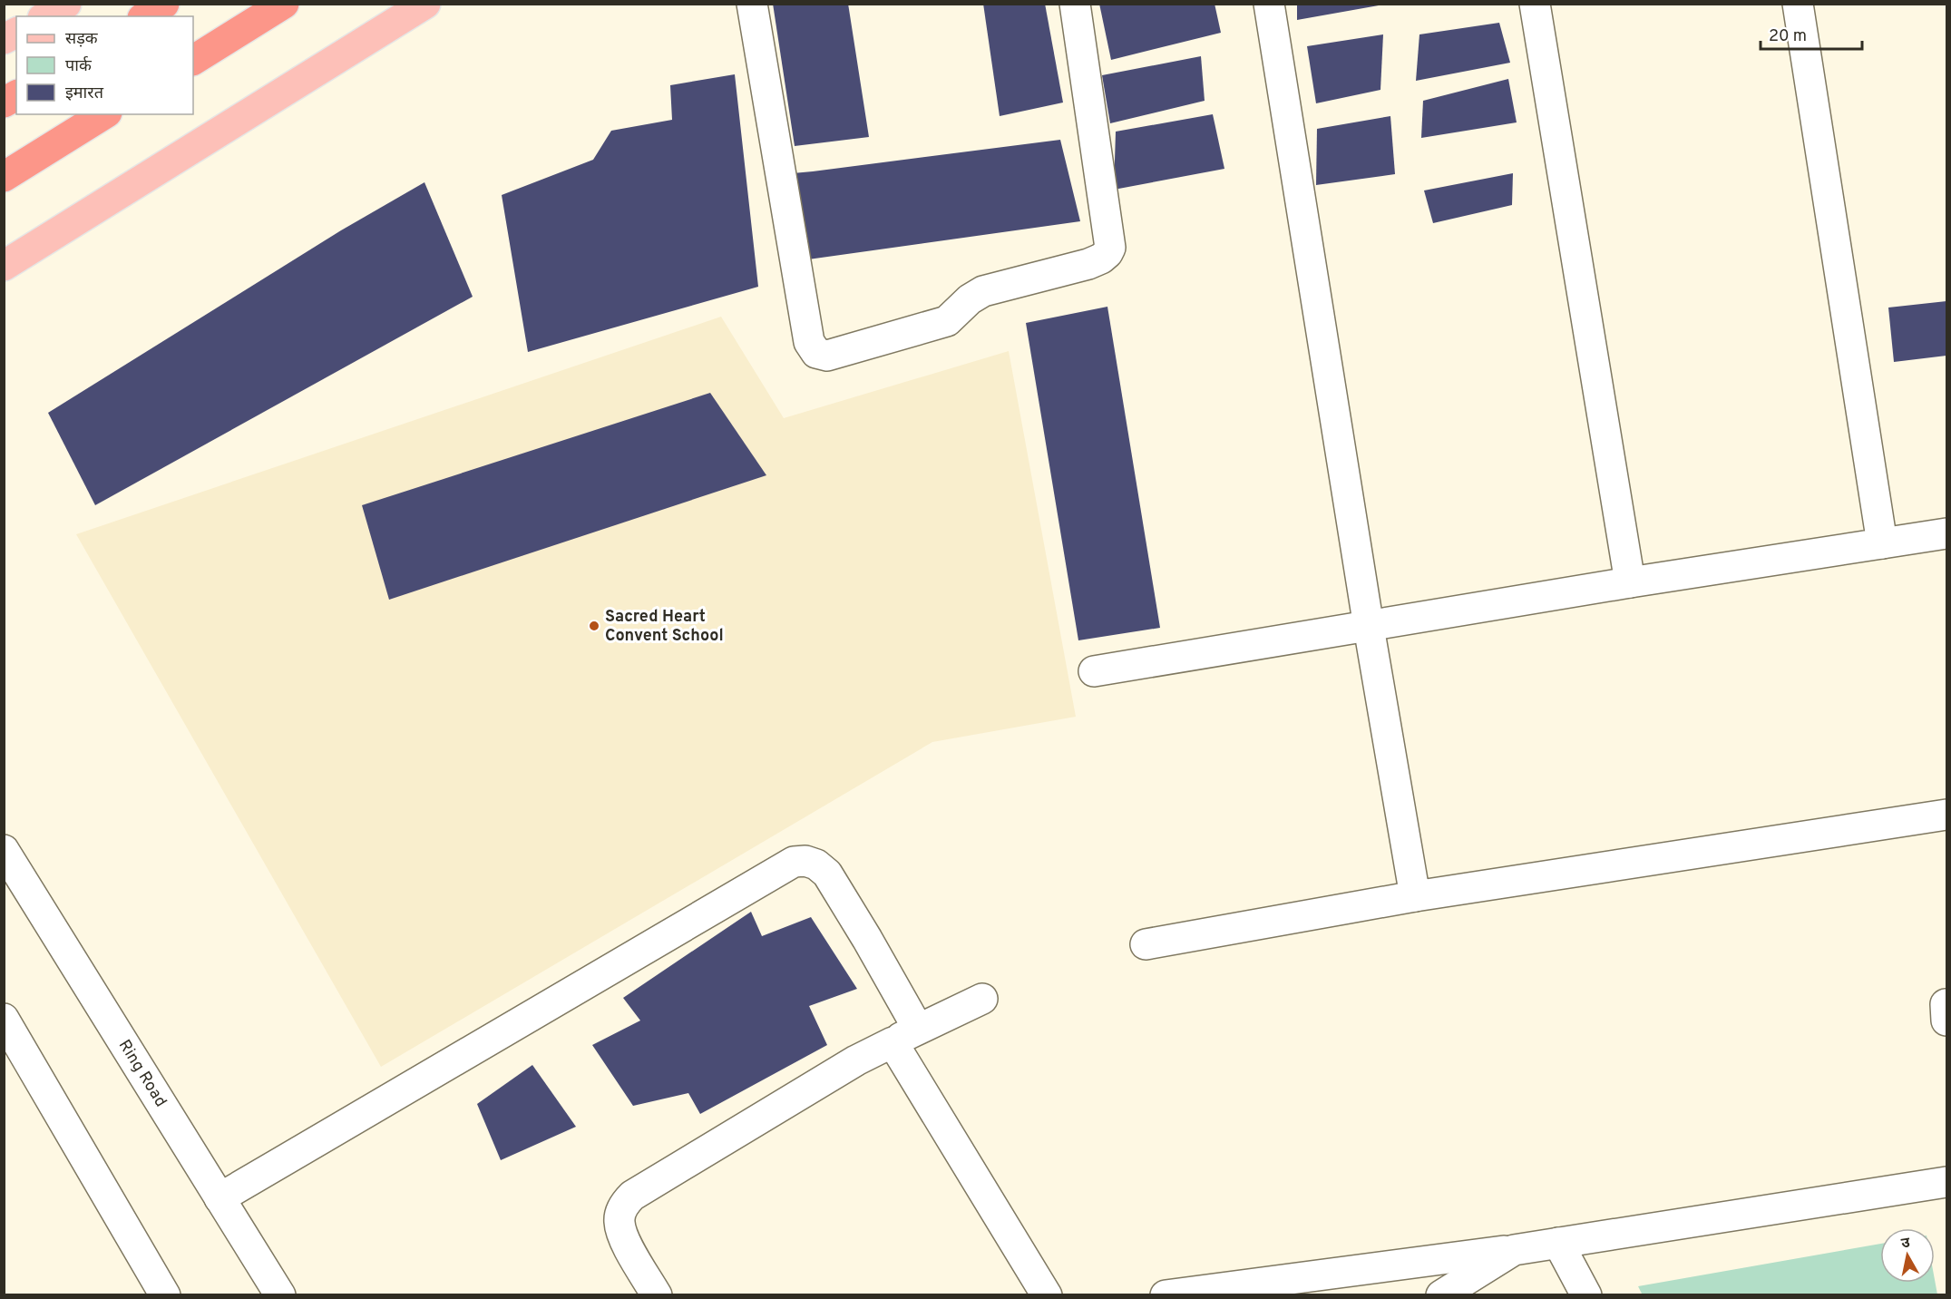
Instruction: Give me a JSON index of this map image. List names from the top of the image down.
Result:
{
  "streets": {
    "street": ["Ring Road"]
  },
  "places": ["Sacred Heart Convent School"],
  "legend": ["सड़क", "पार्क", "इमारत"],
  "scale_bar": "20 m",
  "north": "top"
}
